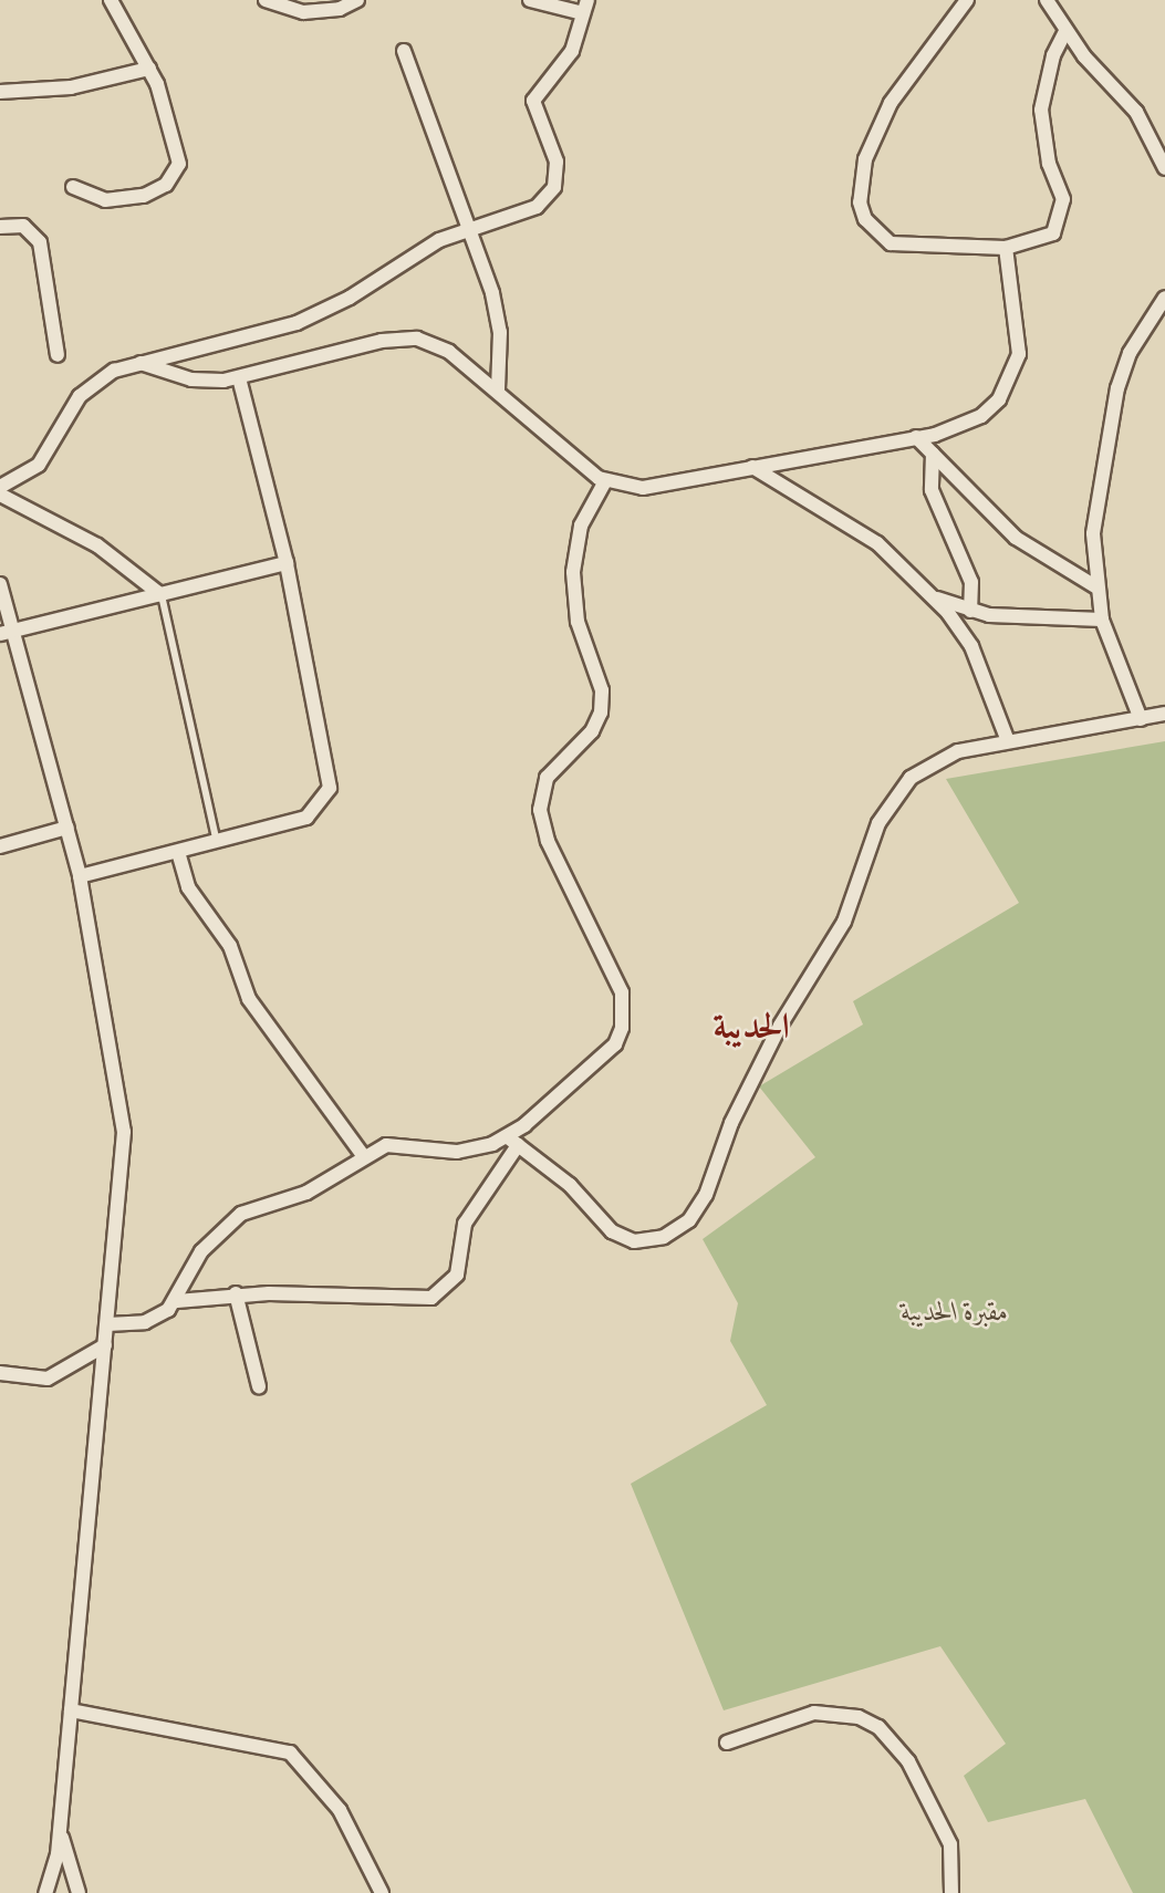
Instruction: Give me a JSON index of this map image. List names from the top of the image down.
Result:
{
  "districts": ["الحديبة"],
  "parks": ["مقبرة الحديبة"]
}
